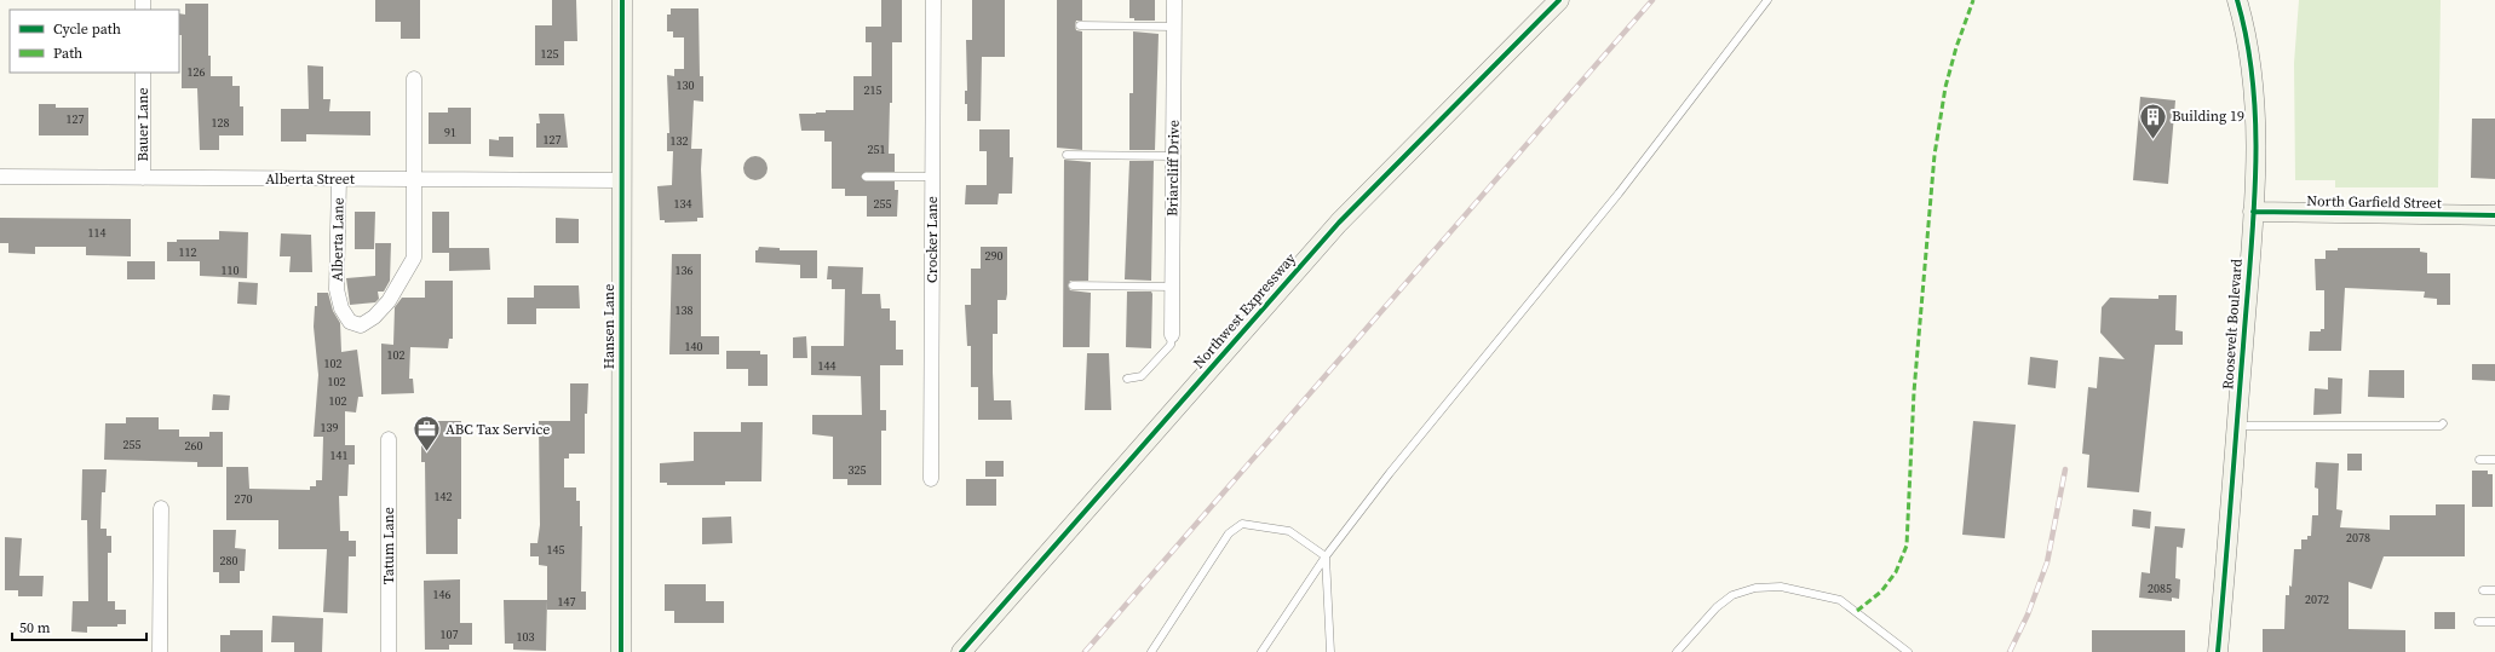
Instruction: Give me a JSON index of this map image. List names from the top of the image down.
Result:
{
  "streets": {
    "main road": [
      "North Garfield Street",
      "Northwest Expressway",
      "Roosevelt Boulevard",
      "Hansen Lane"
    ],
    "street": [
      "Bauer Lane",
      "Briarcliff Drive",
      "Alberta Street",
      "Alberta Lane",
      "Crocker Lane",
      "Tatum Lane"
    ]
  },
  "crossings": [
    ["Bauer Lane", "Alberta Street"],
    ["Alberta Street", "Alberta Lane"],
    ["Alberta Street", "Hansen Lane"],
    ["North Garfield Street", "Roosevelt Boulevard"]
  ],
  "places": {
    "building": ["Building 19"],
    "office": ["ABC Tax Service"]
  },
  "house_numbers": [
    "125",
    "126",
    "130",
    "215",
    "127",
    "128",
    "91",
    "127",
    "132",
    "251",
    "134",
    "255",
    "114",
    "112",
    "290",
    "110",
    "136",
    "138",
    "140",
    "102",
    "102",
    "144",
    "102",
    "102",
    "139",
    "255",
    "260",
    "141",
    "325",
    "142",
    "270",
    "2078",
    "145",
    "280",
    "2085",
    "146",
    "2072",
    "147",
    "107",
    "103"
  ],
  "legend": ["Cycle path", "Path"],
  "scale_bar": "50 m"
}
